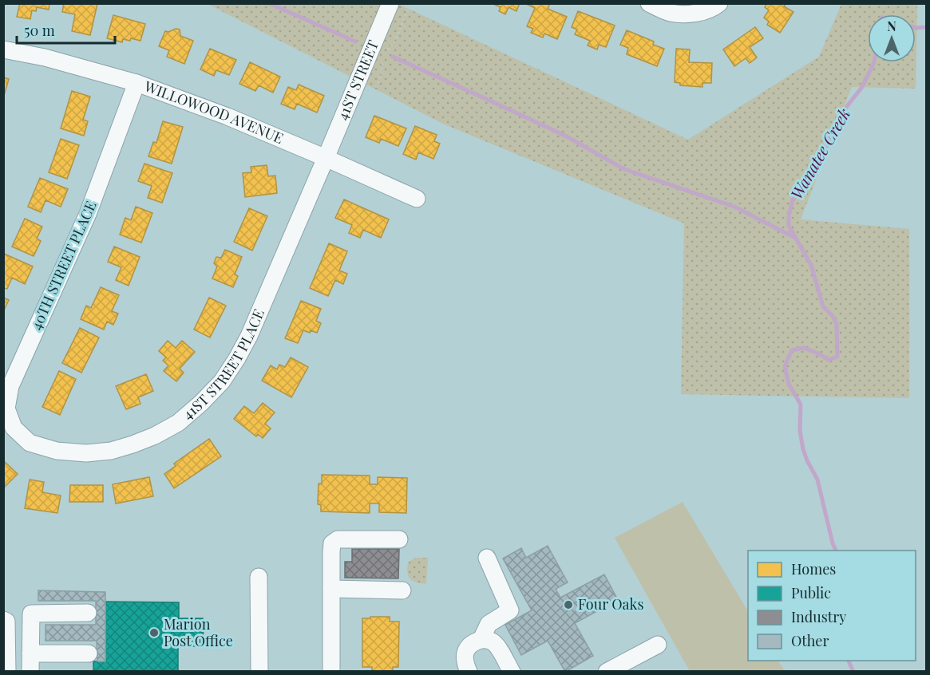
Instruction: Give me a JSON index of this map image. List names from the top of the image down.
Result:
{
  "streets": {
    "street": [
      "41ST STREET",
      "WILLOWOOD AVENUE",
      "40TH STREET PLACE",
      "41ST STREET PLACE"
    ]
  },
  "crossings": [
    ["41ST STREET", "WILLOWOOD AVENUE"],
    ["41ST STREET", "41ST STREET PLACE"],
    ["WILLOWOOD AVENUE", "40TH STREET PLACE"],
    ["WILLOWOOD AVENUE", "41ST STREET PLACE"],
    ["40TH STREET PLACE", "41ST STREET PLACE"]
  ],
  "water": ["Wanatee Creek"],
  "places": ["Four Oaks", "Marion Post Office"],
  "legend": [
    "Homes",
    "Public",
    "Industry",
    "Other"
  ],
  "scale_bar": "50 m",
  "north": "top"
}
